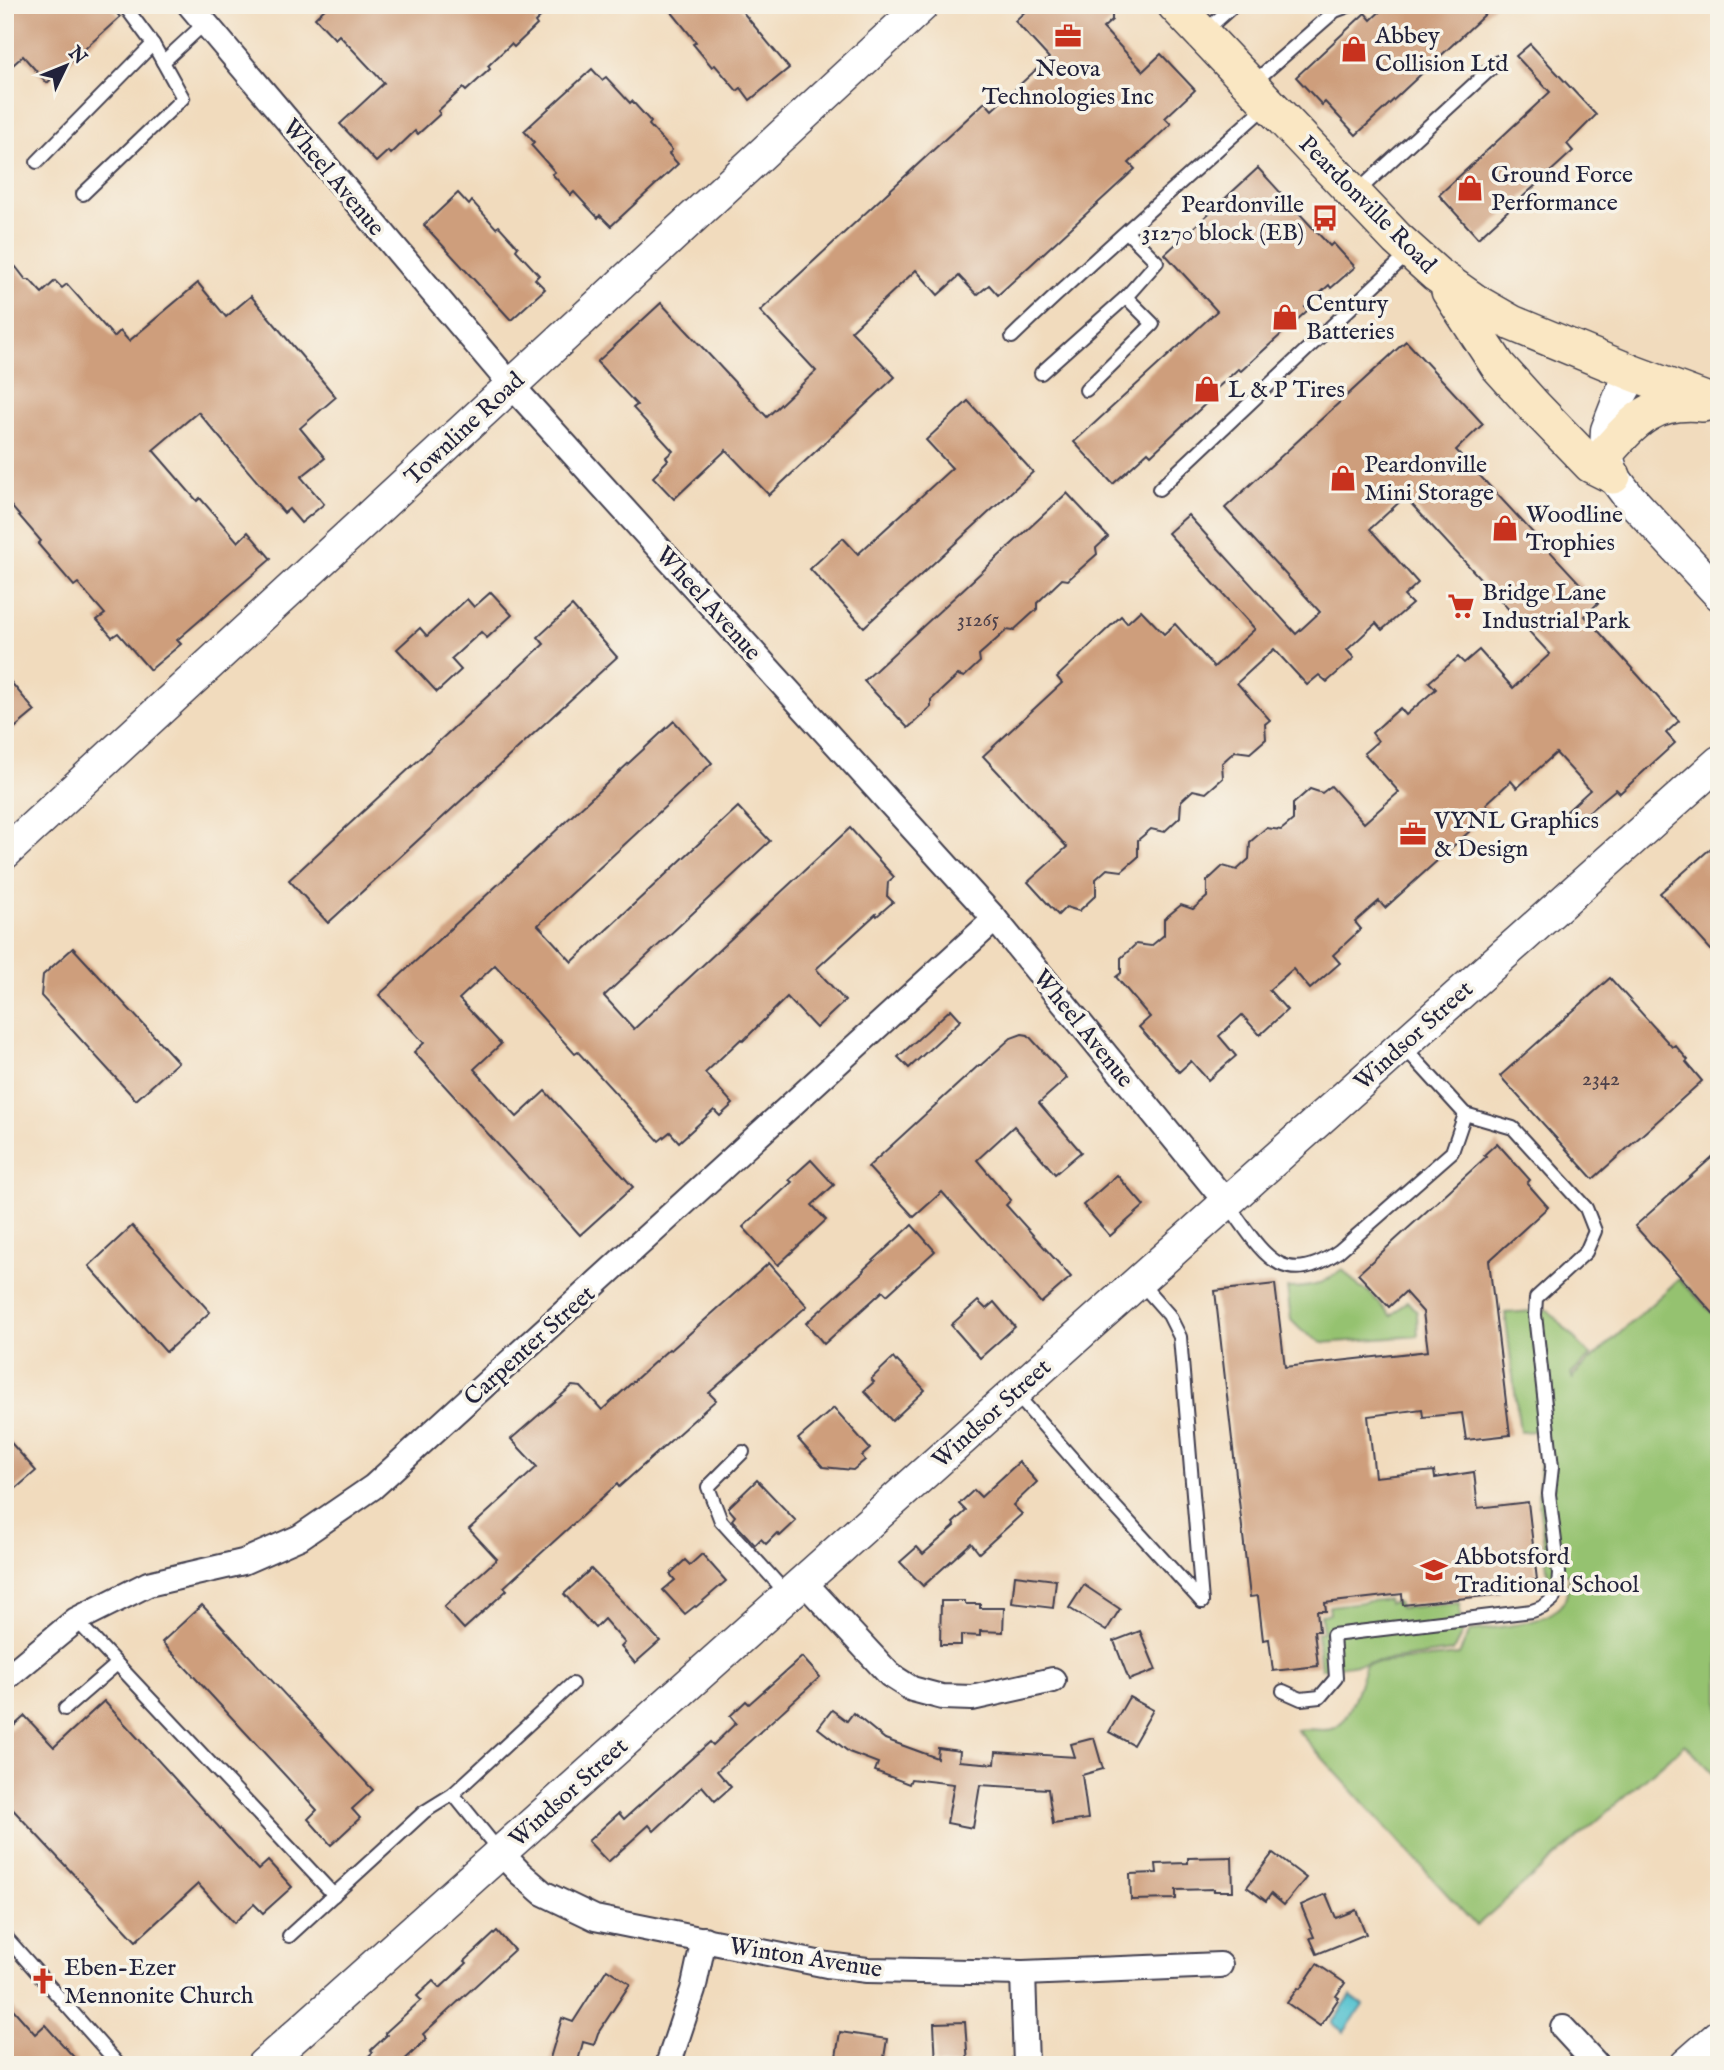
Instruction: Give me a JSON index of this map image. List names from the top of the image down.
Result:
{
  "streets": {
    "main road": ["Peardonville Road"],
    "street": [
      "Wheel Avenue",
      "Townline Road",
      "Windsor Street",
      "Carpenter Street",
      "Winton Avenue"
    ]
  },
  "crossings": [
    ["Wheel Avenue", "Townline Road"],
    ["Wheel Avenue", "Windsor Street"],
    ["Wheel Avenue", "Carpenter Street"],
    ["Windsor Street", "Winton Avenue"]
  ],
  "places": {
    "office": ["Neova Technologies Inc", "VYNL Graphics & Design"],
    "shop": [
      "Abbey Collision Ltd",
      "Ground Force Performance",
      "Century Batteries",
      "L & P Tires",
      "Peardonville Mini Storage",
      "Woodline Trophies"
    ],
    "bus stop": ["Peardonville 31270 block (EB)"],
    "supermarket": ["Bridge Lane Industrial Park"],
    "school or university": ["Abbotsford Traditional School"],
    "church": ["Eben-Ezer Mennonite Church"]
  },
  "house_numbers": ["31265", "2342"],
  "north": "top right"
}
